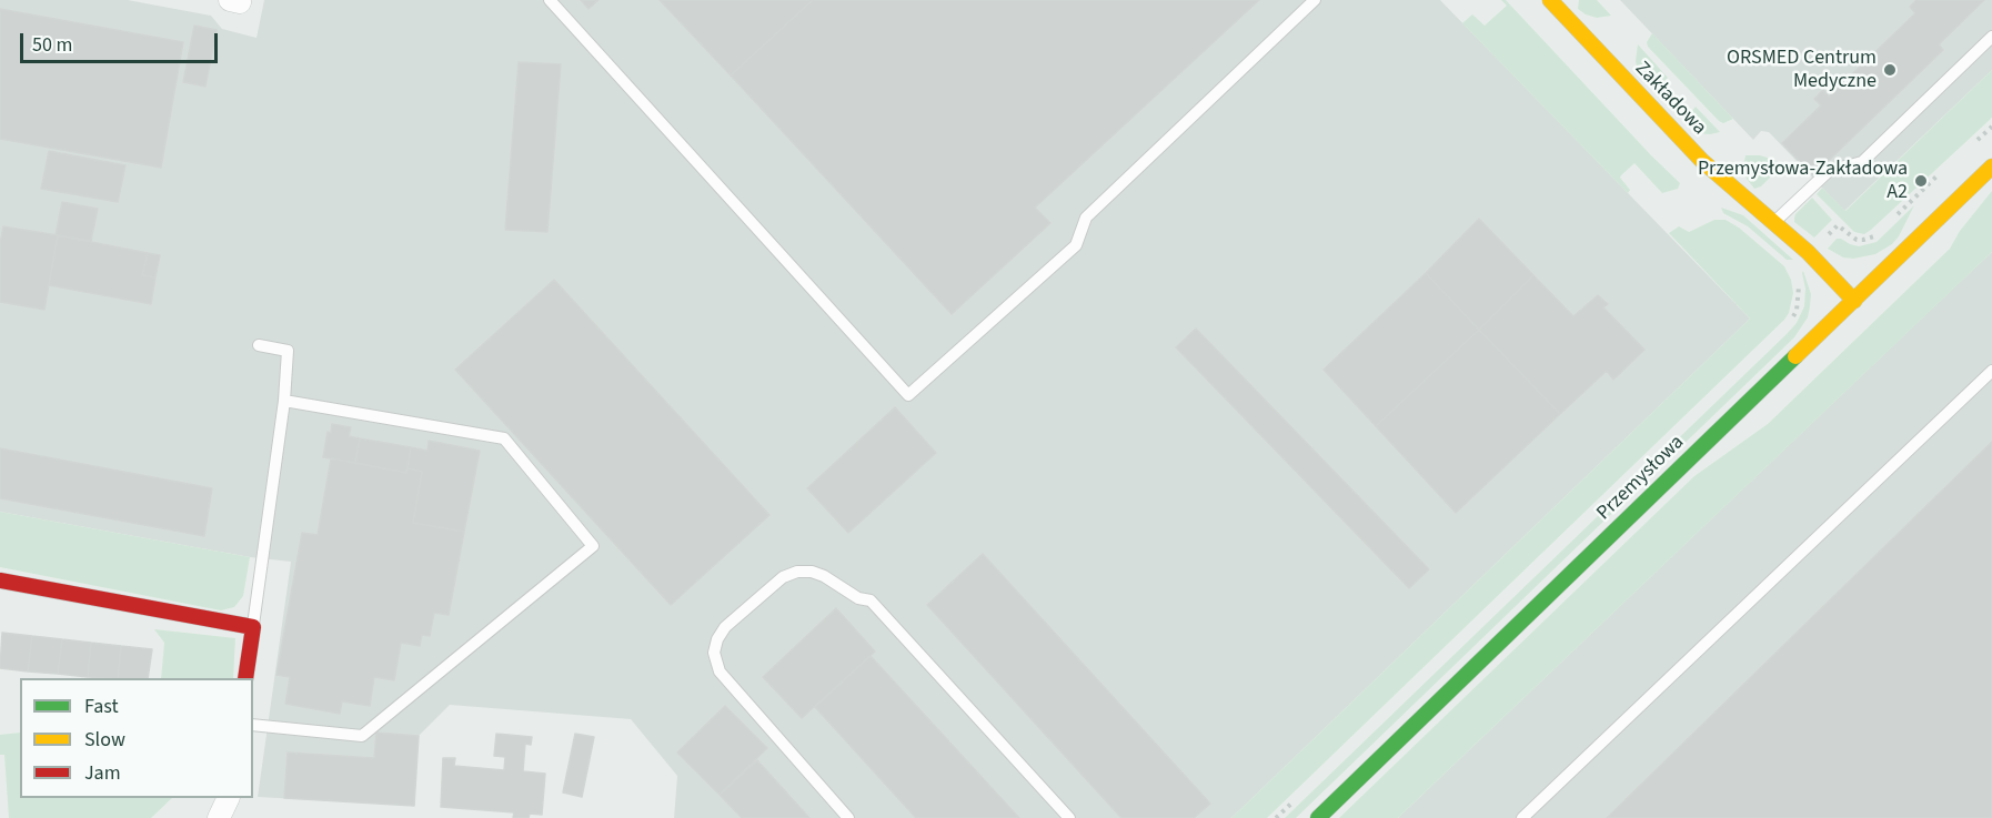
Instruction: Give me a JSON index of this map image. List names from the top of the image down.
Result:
{
  "streets": {
    "street": ["Zakładowa", "Przemysłowa"]
  },
  "crossings": [
    ["Zakładowa", "Przemysłowa"]
  ],
  "places": ["ORSMED Centrum Medyczne", "Przemysłowa-Zakładowa A2"],
  "legend": ["Fast", "Slow", "Jam"],
  "scale_bar": "50 m"
}
